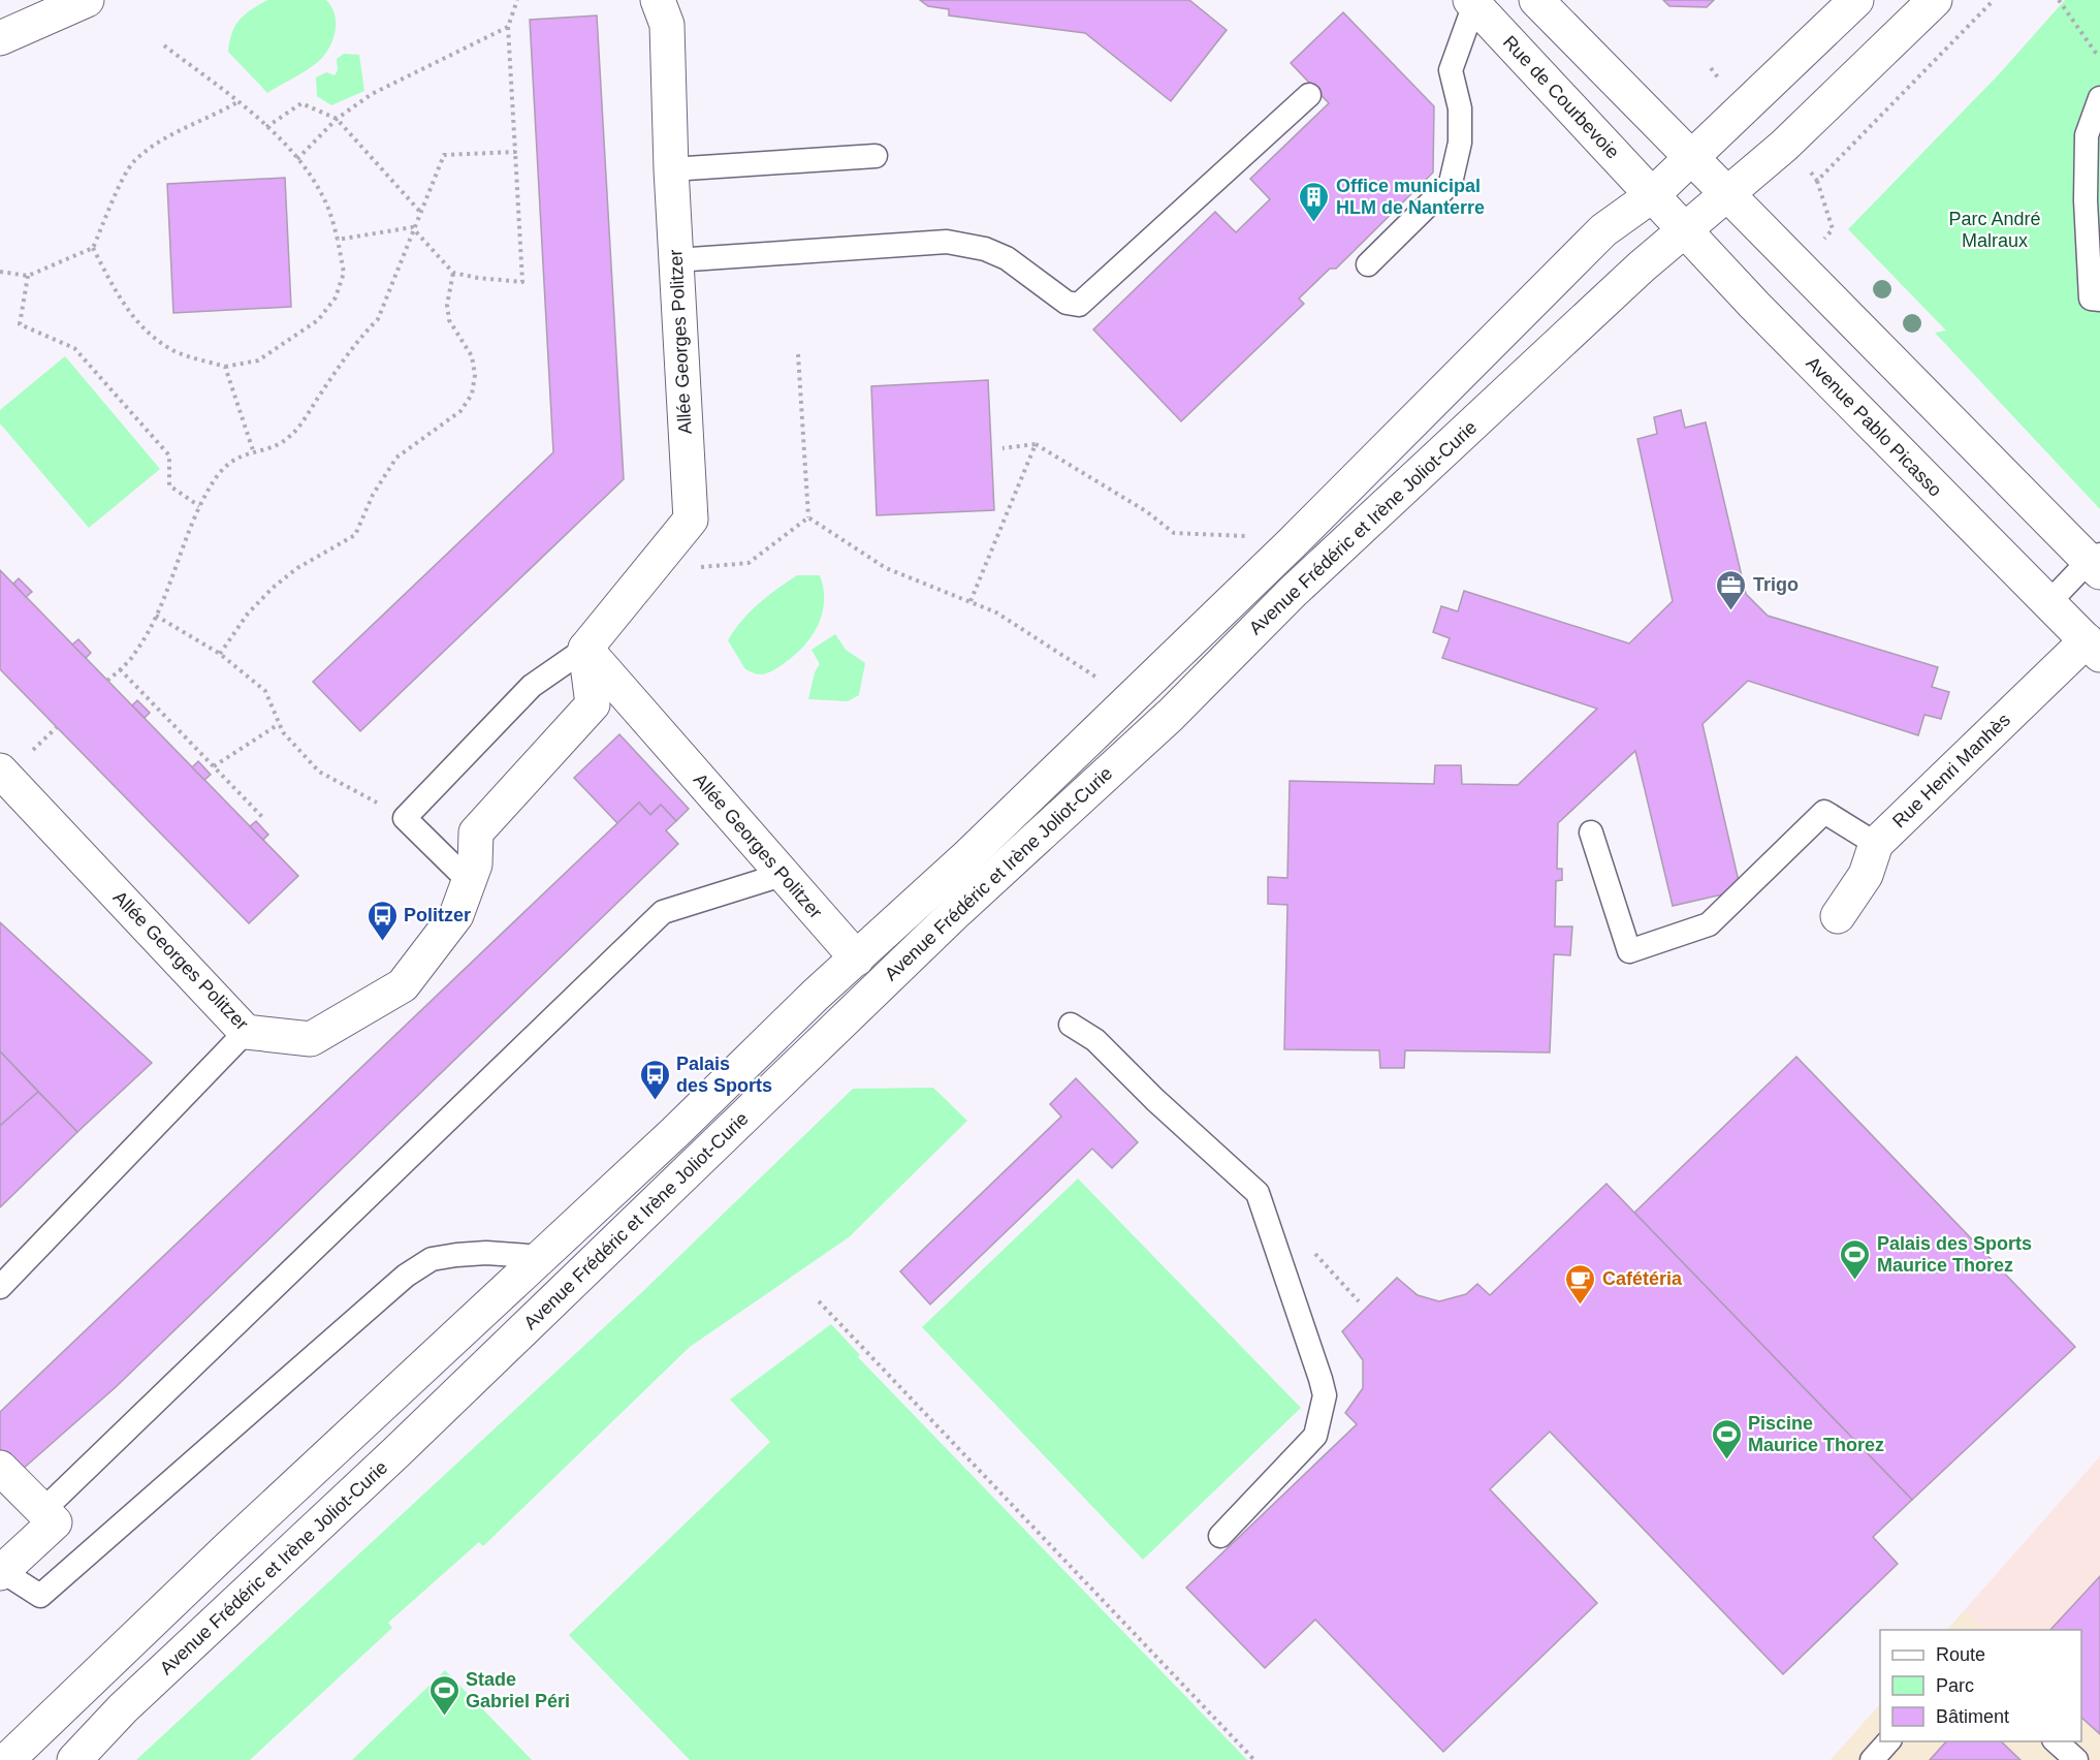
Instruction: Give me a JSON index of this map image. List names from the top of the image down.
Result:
{
  "streets": {
    "main road": [
      "Rue de Courbevoie",
      "Allée Georges Politzer",
      "Avenue Pablo Picasso",
      "Avenue Frédéric et Irène Joliot-Curie",
      "Rue Henri Manhès"
    ]
  },
  "crossings": [
    ["Rue de Courbevoie", "Avenue Pablo Picasso"],
    ["Rue de Courbevoie", "Avenue Frédéric et Irène Joliot-Curie"],
    ["Allée Georges Politzer", "Avenue Frédéric et Irène Joliot-Curie"],
    ["Avenue Pablo Picasso", "Avenue Frédéric et Irène Joliot-Curie"],
    ["Avenue Pablo Picasso", "Rue Henri Manhès"]
  ],
  "parks": ["Parc André Malraux"],
  "places": {
    "building": ["Office municipal HLM de Nanterre"],
    "office": ["Trigo"],
    "bus stop": ["Politzer", "Palais des Sports"],
    "sports": ["Palais des Sports Maurice Thorez", "Piscine Maurice Thorez", "Stade Gabriel Péri"],
    "cafe": ["Cafétéria"]
  },
  "legend": ["Route", "Parc", "Bâtiment"]
}
